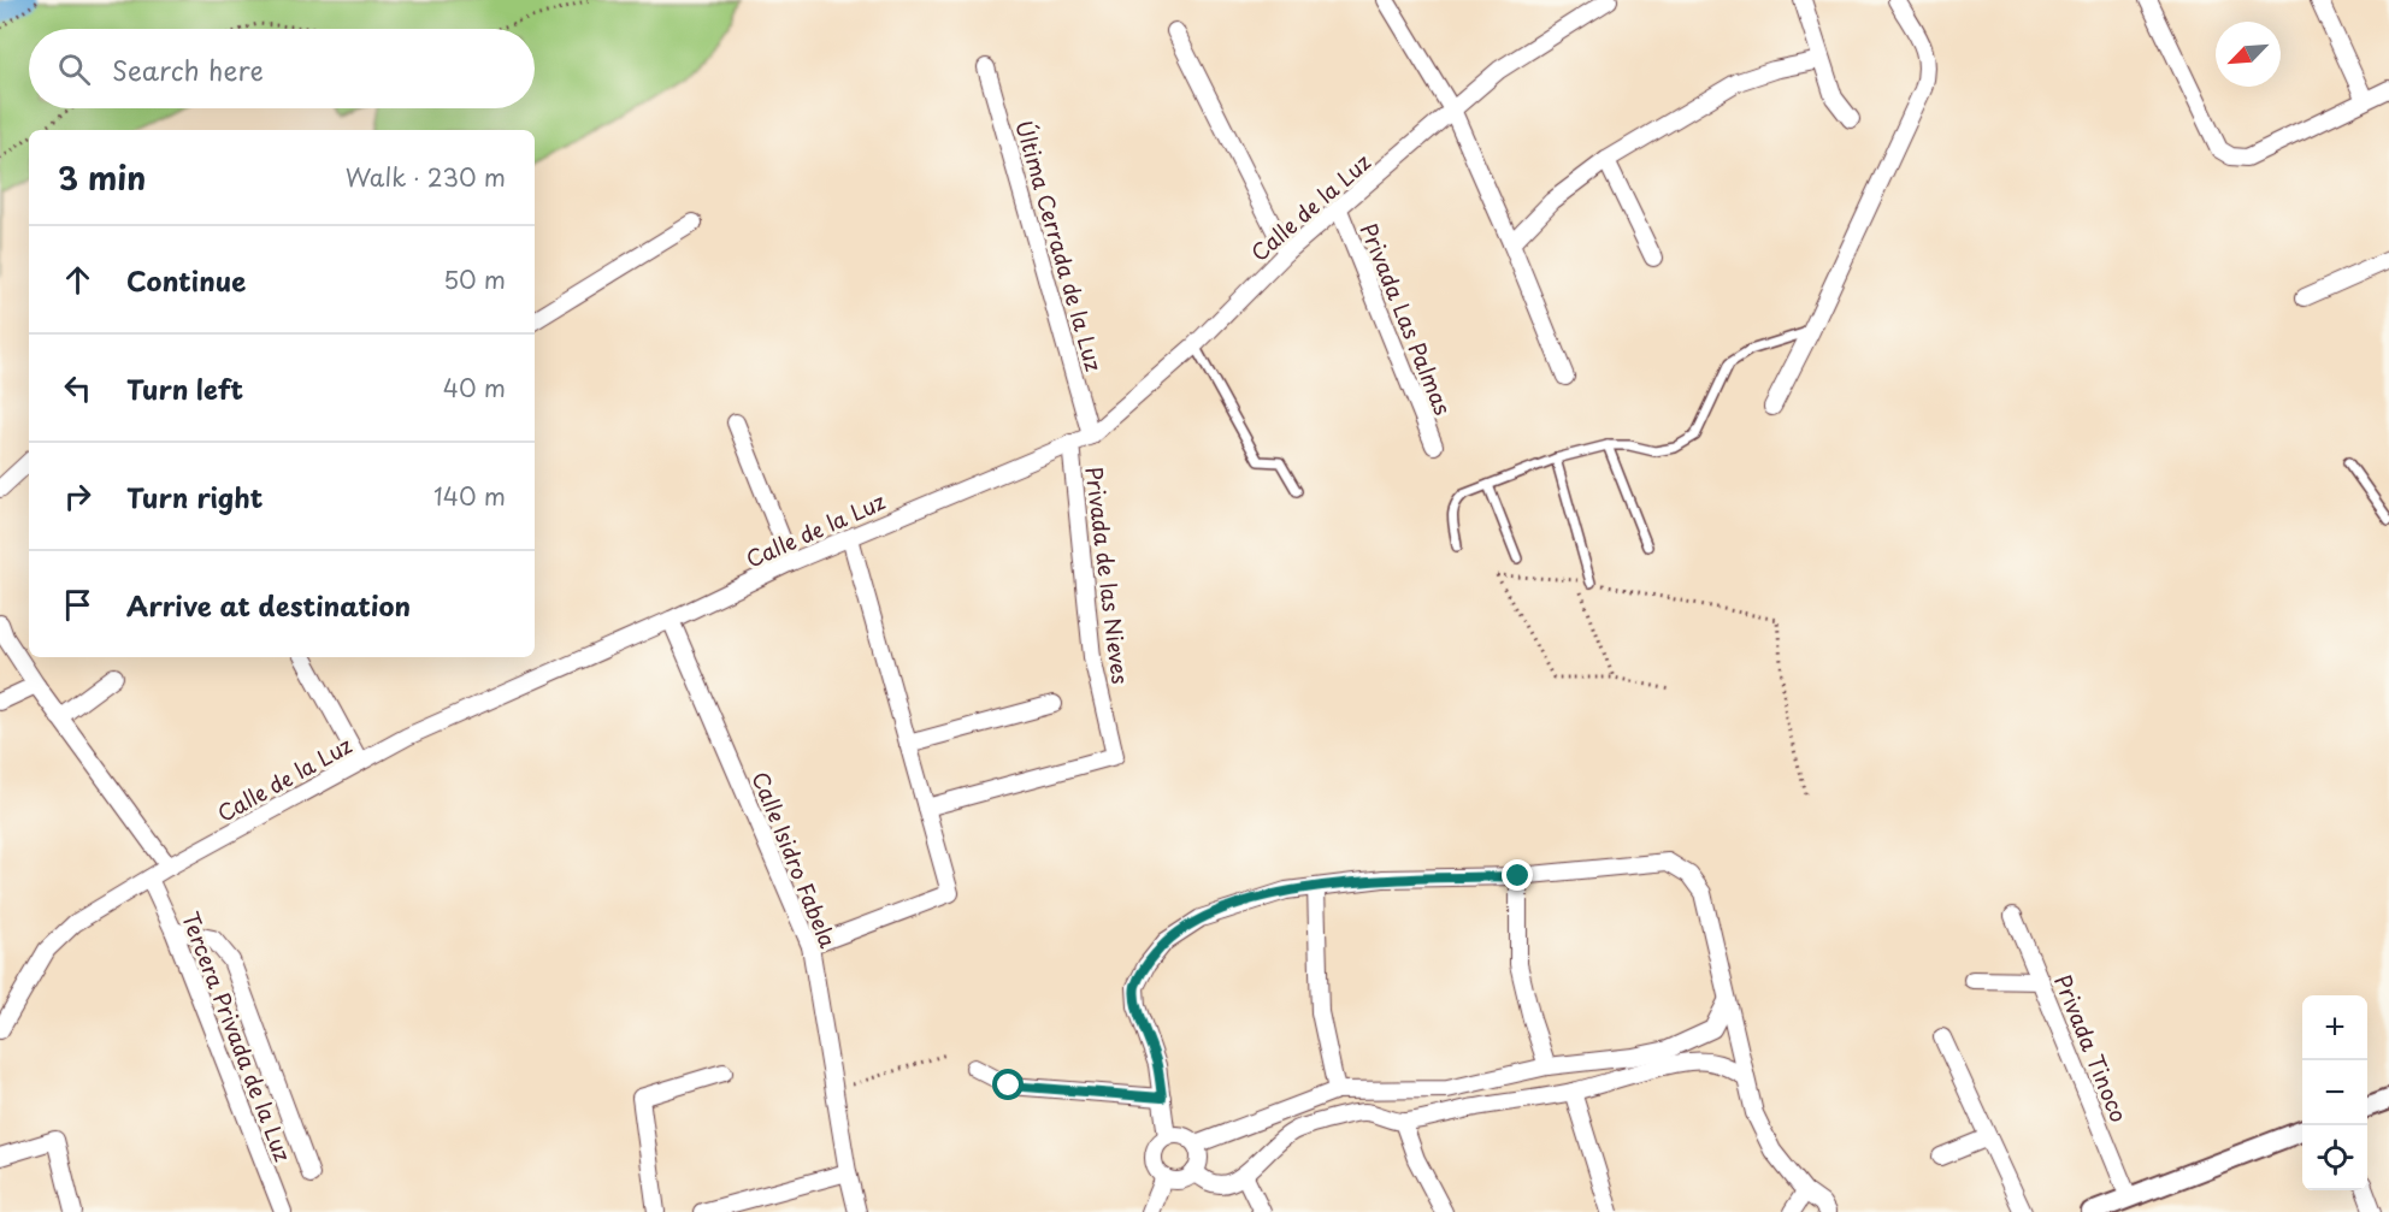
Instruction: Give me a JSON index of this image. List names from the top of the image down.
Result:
{
  "streets": {
    "street": [
      "Calle de la Luz",
      "Última Cerrada de la Luz",
      "Privada Las Palmas",
      "Privada de las Nieves",
      "Calle Isidro Fabela",
      "Tercera Privada de la Luz",
      "Privada Tinoco"
    ]
  },
  "crossings": [
    ["Calle de la Luz", "Última Cerrada de la Luz"],
    ["Calle de la Luz", "Privada Las Palmas"],
    ["Calle de la Luz", "Privada de las Nieves"],
    ["Calle de la Luz", "Calle Isidro Fabela"],
    ["Calle de la Luz", "Tercera Privada de la Luz"]
  ],
  "north": "bottom left",
  "page": {
    "search": "Search here",
    "heading": ["3 min", "Walk · 230 m"],
    "list": [
      ["Continue", "50 m"],
      ["Turn left", "40 m"],
      ["Turn right", "140 m"],
      "Arrive at destination"
    ],
    "map_buttons": ["+", "−"]
  }
}
